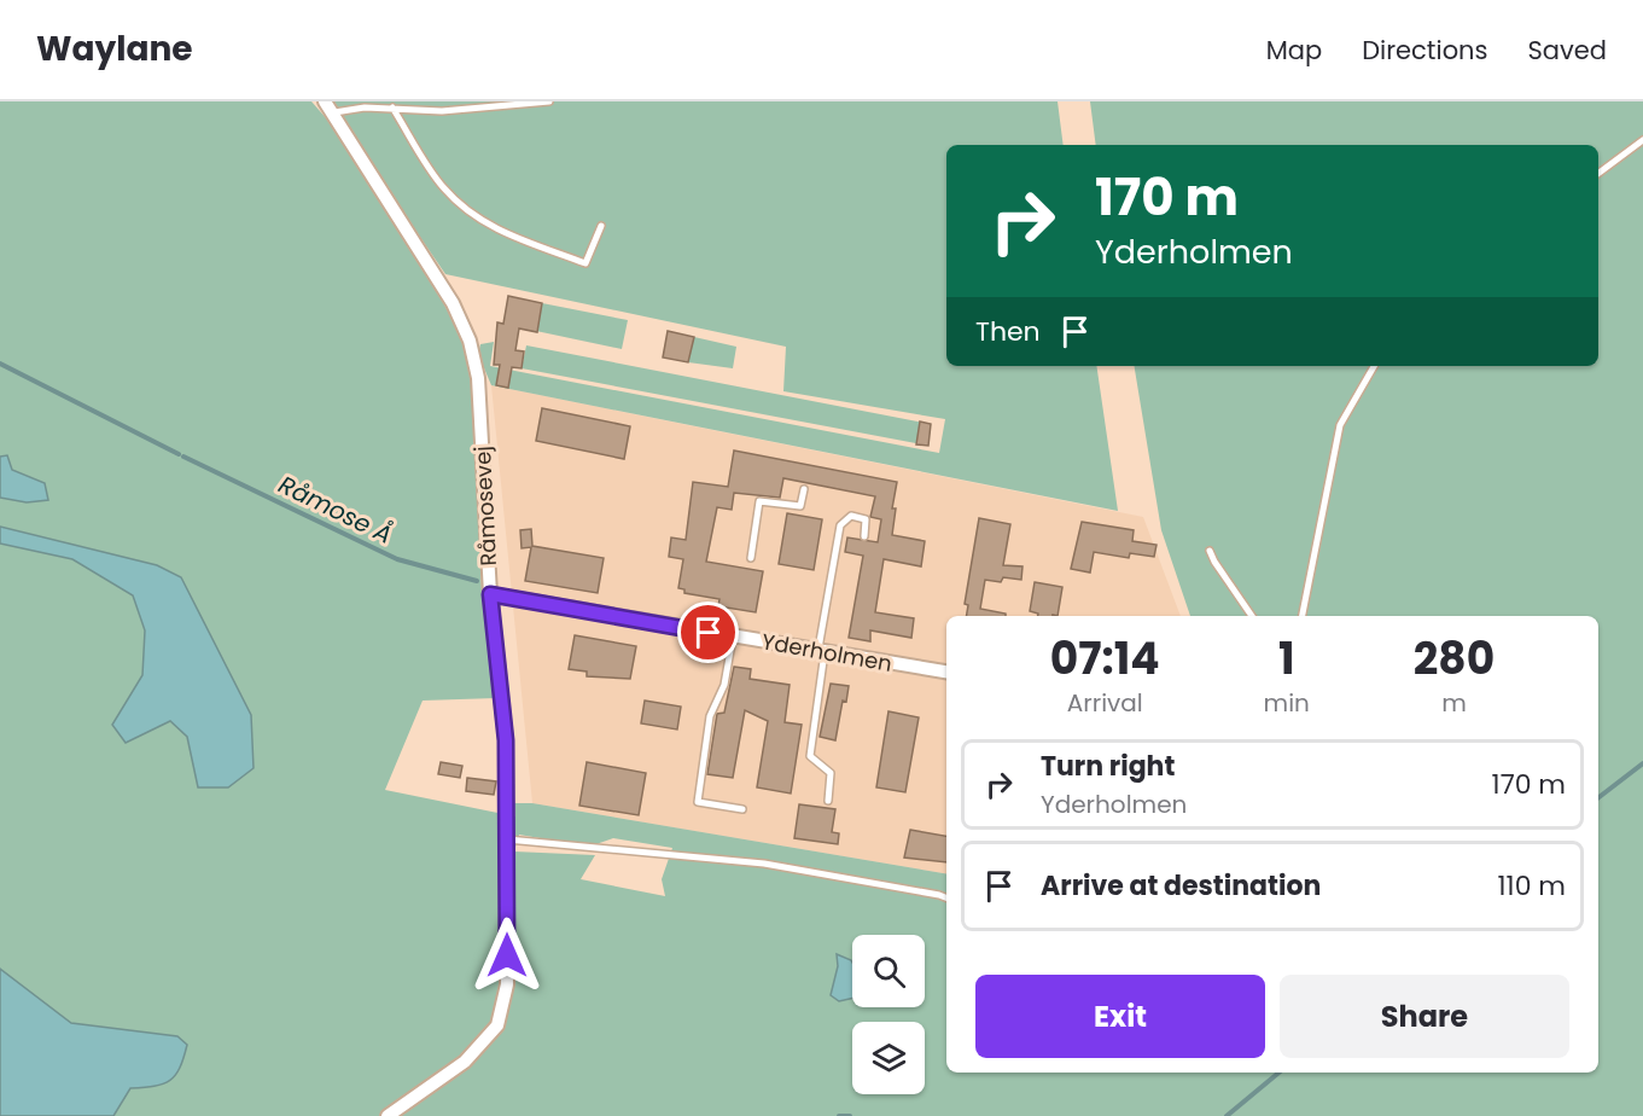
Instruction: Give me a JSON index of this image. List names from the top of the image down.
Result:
{
  "streets": {
    "street": ["Råmosevej", "Yderholmen"]
  },
  "crossings": [
    ["Råmosevej", "Yderholmen"]
  ],
  "water": ["Råmose Å"],
  "page": {
    "header": "Waylane",
    "nav": ["Map", "Directions", "Saved"],
    "turn": ["170 m", "Yderholmen"],
    "then": "Then",
    "eta": [
      "07:14",
      "Arrival",
      "1",
      "min",
      "280",
      "m"
    ],
    "list": [
      {
        "name": "Turn right",
        "note": "Yderholmen",
        "value": "170 m"
      },
      {
        "name": "Arrive at destination",
        "value": "110 m"
      }
    ],
    "buttons": ["Exit", "Share"]
  }
}
